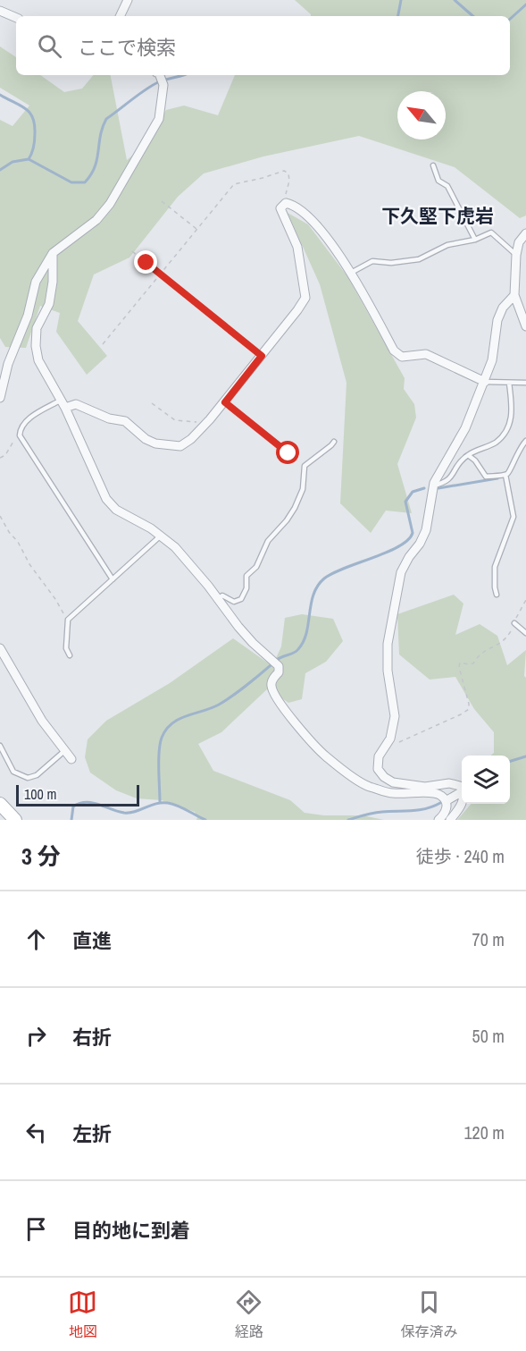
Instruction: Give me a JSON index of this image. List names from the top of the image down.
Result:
{
  "districts": ["下久堅下虎岩"],
  "scale_bar": "100 m",
  "north": "top left",
  "page": {
    "search": "ここで検索",
    "scale": "100 m",
    "heading": ["3 分", "徒歩 · 240 m"],
    "list": [
      ["直進", "70 m"],
      ["右折", "50 m"],
      ["左折", "120 m"],
      "目的地に到着"
    ],
    "nav": ["地図", "経路", "保存済み"]
  }
}
